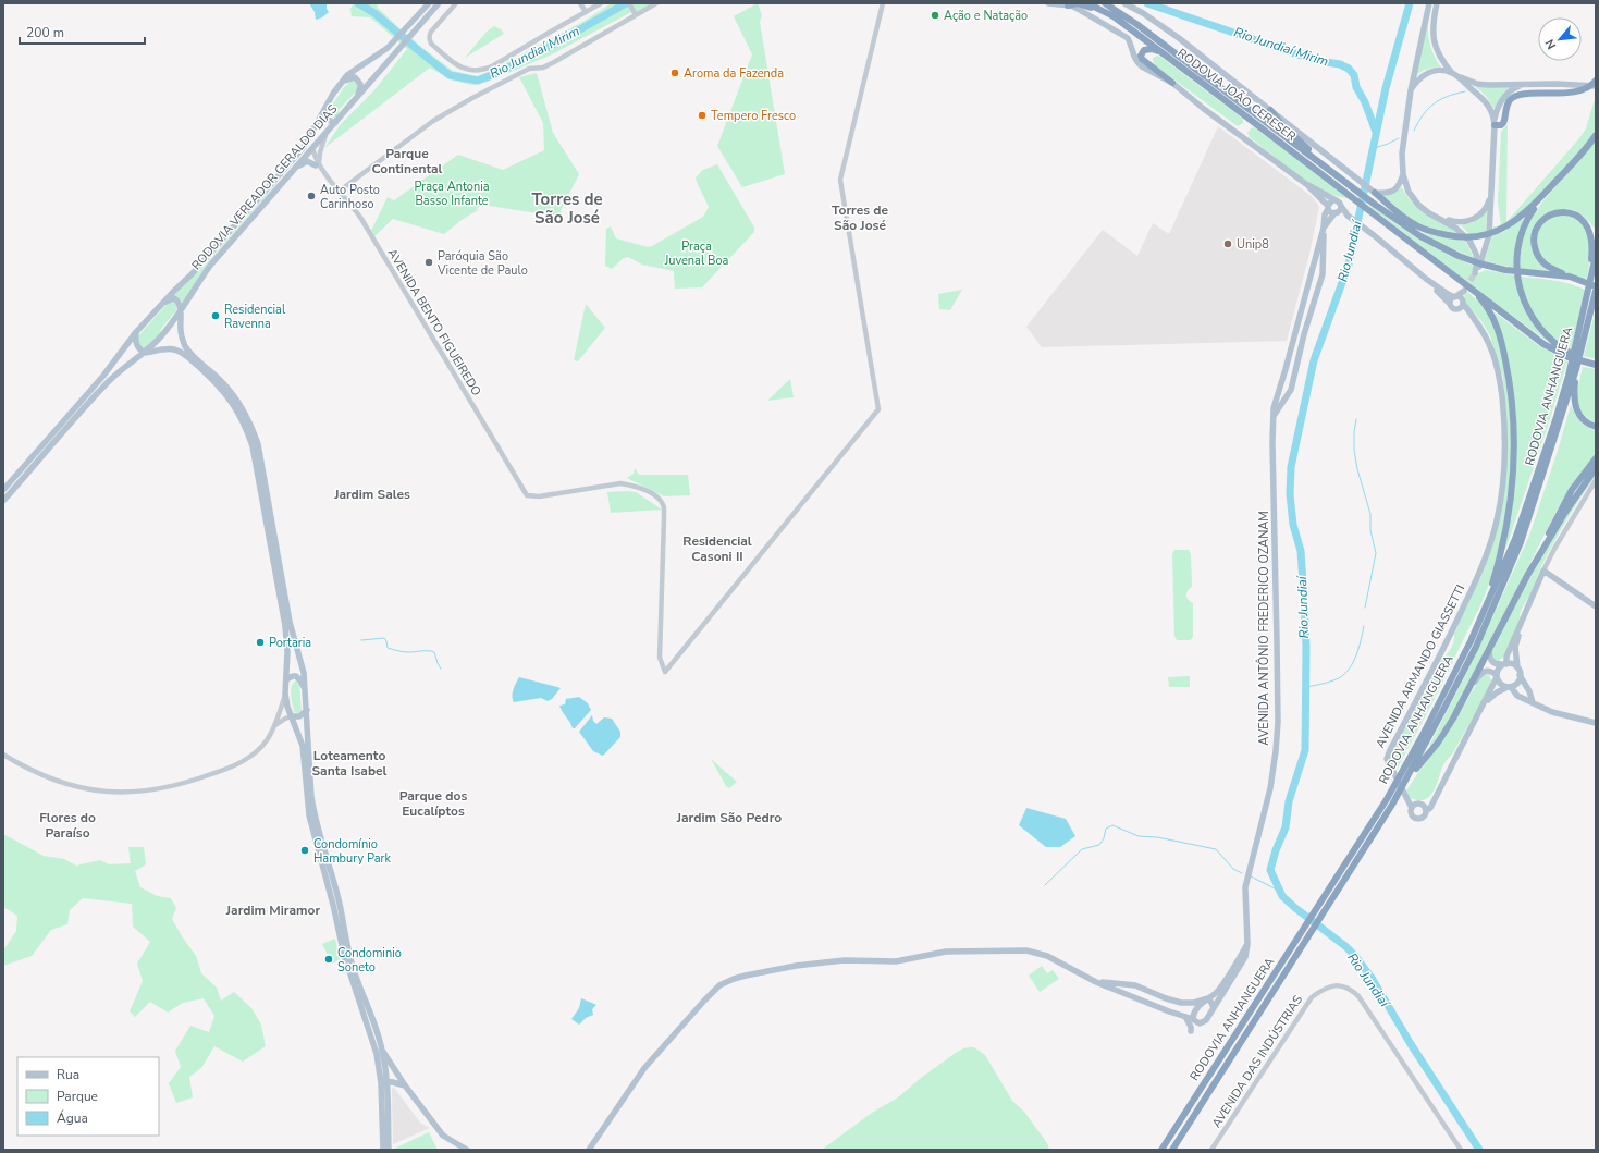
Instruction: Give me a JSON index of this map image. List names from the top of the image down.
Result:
{
  "streets": {
    "highway": ["RODOVIA JOÃO CERESER", "RODOVIA ANHANGUERA"],
    "main road": ["RODOVIA VEREADOR GERALDO DIAS", "AVENIDA ANTÔNIO FREDERICO OZANAM", "AVENIDA ARMANDO GIASSETTI"],
    "street": ["AVENIDA BENTO FIGUEIREDO", "AVENIDA DAS INDÚSTRIAS"]
  },
  "crossings": [
    ["RODOVIA VEREADOR GERALDO DIAS", "AVENIDA BENTO FIGUEIREDO"],
    ["AVENIDA ANTÔNIO FREDERICO OZANAM", "AVENIDA ARMANDO GIASSETTI"]
  ],
  "districts": [
    "Parque Continental",
    "Torres de São José",
    "Torres de São José",
    "Jardim Sales",
    "Residencial Casoni II",
    "Loteamento Santa Isabel",
    "Parque dos Eucalíptos",
    "Flores do Paraíso",
    "Jardim São Pedro",
    "Jardim Miramor"
  ],
  "water": ["Rio Jundiaí Mirim", "Rio Jundiaí"],
  "parks": ["Praça Antonia Basso Infante", "Praça Juvenal Boa"],
  "places": [
    "Ação e Natação",
    "Aroma da Fazenda",
    "Tempero Fresco",
    "Auto Posto Carinhoso",
    "Unip8",
    "Paróquia São Vicente de Paulo",
    "Residencial Ravenna",
    "Portaria",
    "Condomínio Hambury Park",
    "Condominio Soneto"
  ],
  "legend": ["Rua", "Parque", "Água"],
  "scale_bar": "200 m",
  "north": "bottom left"
}
